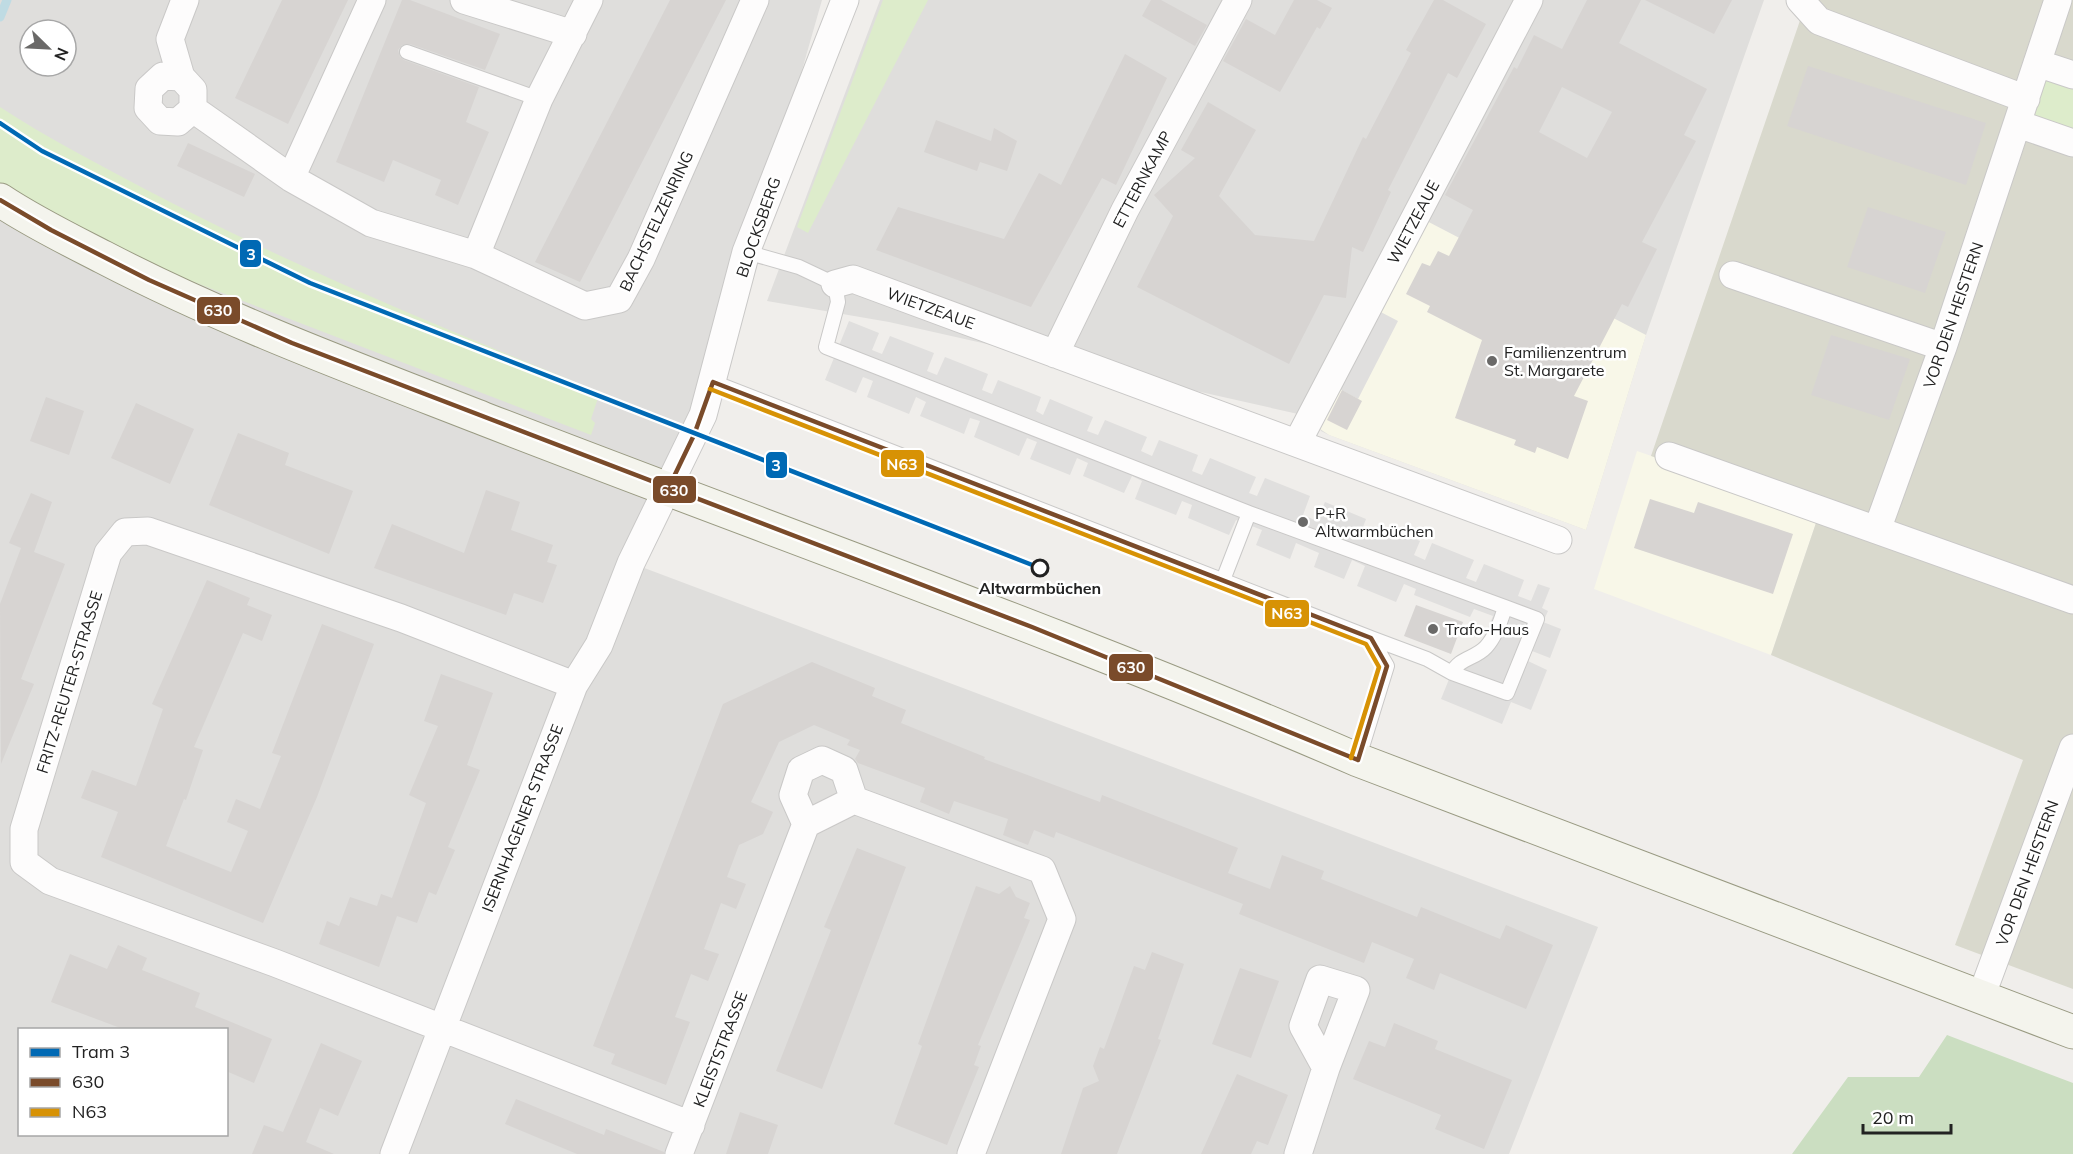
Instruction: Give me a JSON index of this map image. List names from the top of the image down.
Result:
{
  "streets": {
    "street": [
      "ETTERNKAMP",
      "BACHSTELZENRING",
      "WIETZEAUE",
      "BLOCKSBERG",
      "VOR DEN HEISTERN",
      "FRITZ-REUTER-STRASSE",
      "ISERNHAGENER STRASSE",
      "KLEISTSTRASSE"
    ]
  },
  "crossings": [
    ["ETTERNKAMP", "WIETZEAUE"],
    ["BLOCKSBERG", "ISERNHAGENER STRASSE"],
    ["FRITZ-REUTER-STRASSE", "ISERNHAGENER STRASSE"],
    ["FRITZ-REUTER-STRASSE", "KLEISTSTRASSE"],
    ["ISERNHAGENER STRASSE", "KLEISTSTRASSE"]
  ],
  "places": [
    "Familienzentrum St. Margarete",
    "P+R Altwarmbüchen",
    "Altwarmbüchen",
    "Trafo-Haus"
  ],
  "lines": ["tram line 3", "transit line 630", "transit line N63"],
  "legend": ["Tram 3", "630", "N63"],
  "scale_bar": "20 m",
  "north": "bottom right"
}
